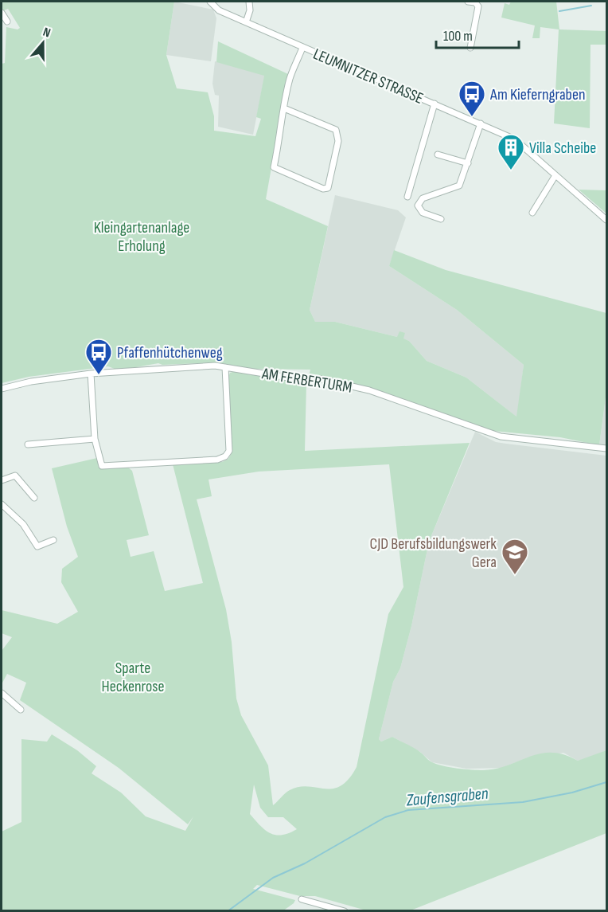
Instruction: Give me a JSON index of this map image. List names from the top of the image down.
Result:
{
  "streets": {
    "street": ["LEUMNITZER STRASSE", "AM FERBERTURM"]
  },
  "water": ["Zaufensgraben"],
  "parks": ["Kleingartenanlage Erholung", "Sparte Heckenrose"],
  "places": {
    "bus stop": ["Am Kieferngraben", "Pfaffenhütchenweg"],
    "building": ["Villa Scheibe"],
    "school or university": ["CJD Berufsbildungswerk Gera"]
  },
  "scale_bar": "100 m",
  "north": "top"
}
